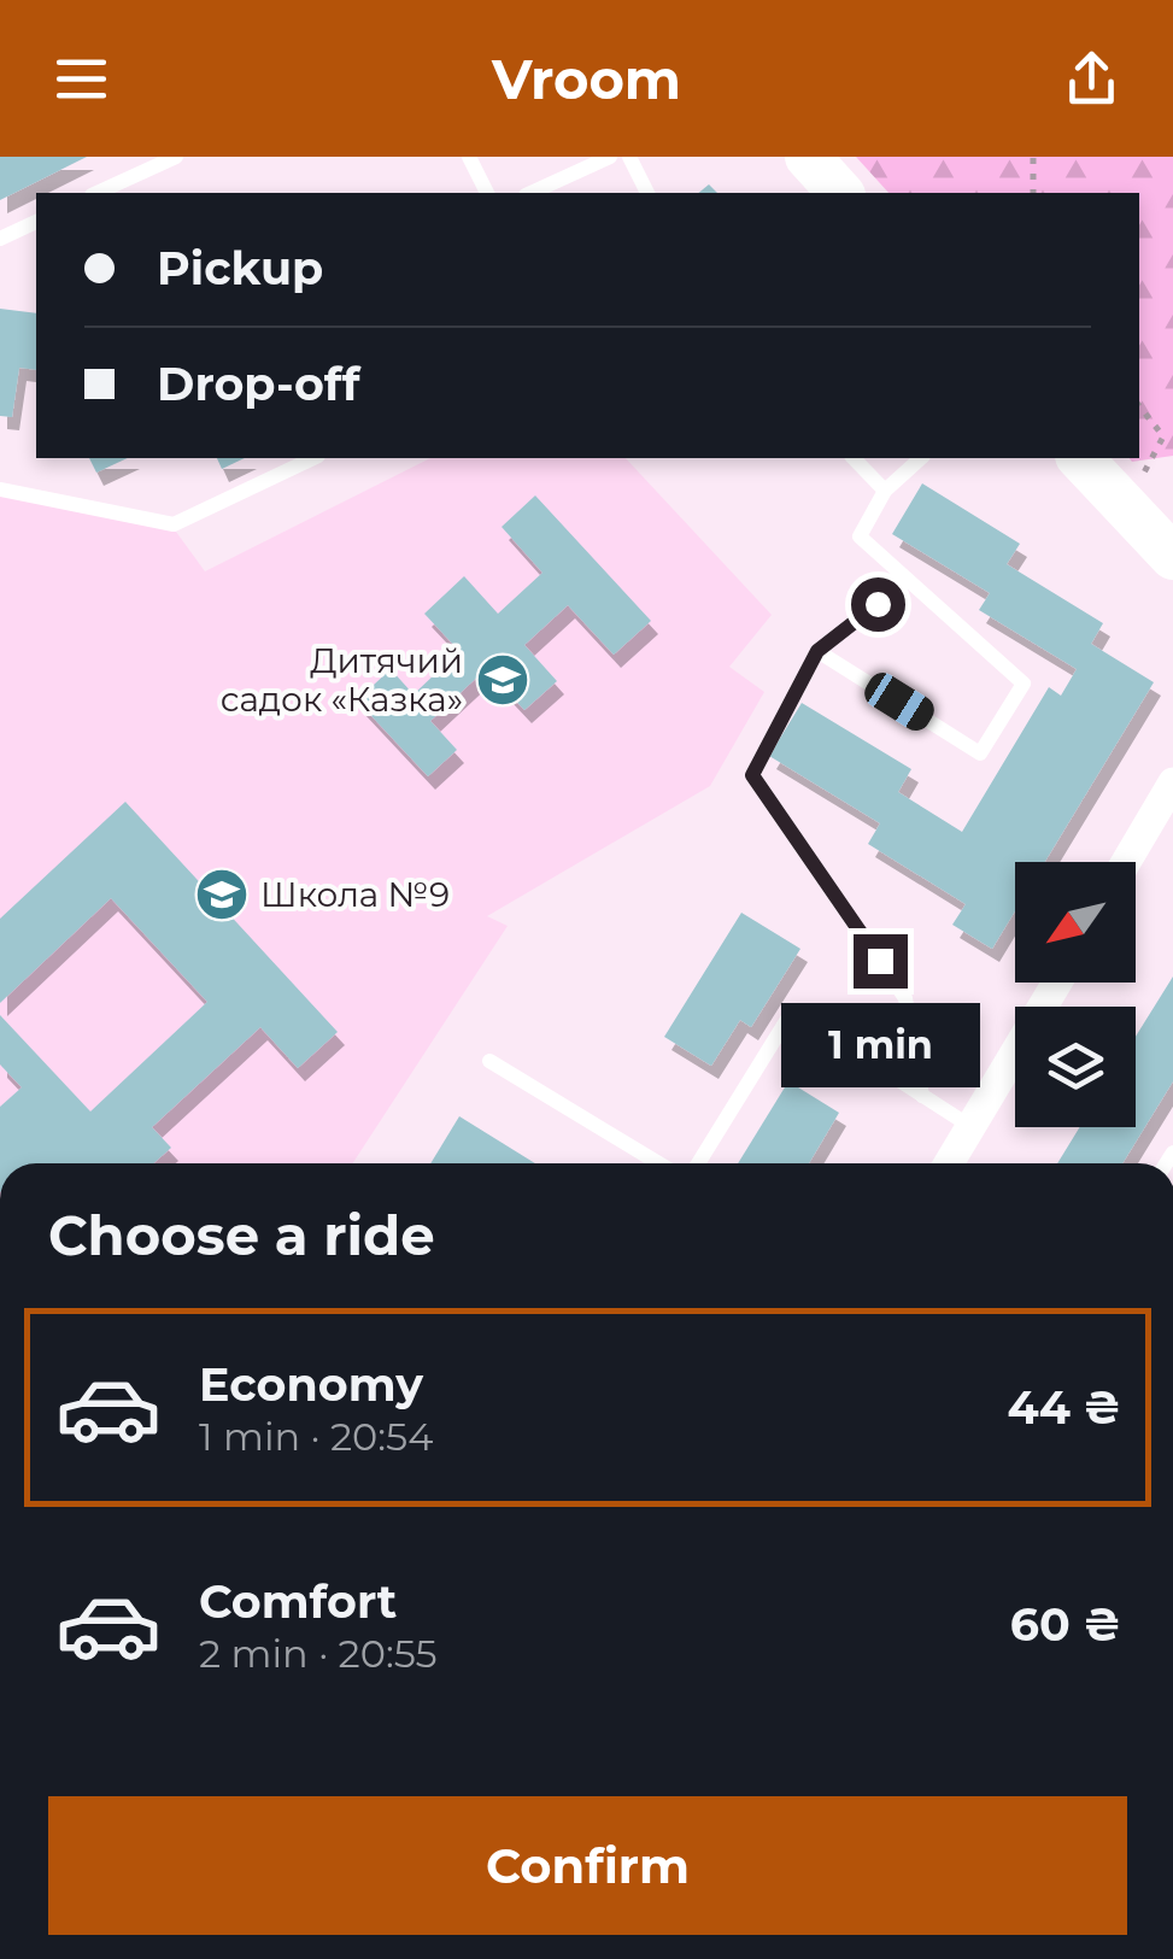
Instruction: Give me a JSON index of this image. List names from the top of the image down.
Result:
{
  "places": {
    "school or university": ["Дитячий садок «Казка»", "Школа №9"]
  },
  "north": "bottom left",
  "page": {
    "header": "Vroom",
    "banner": ["Pickup", "Drop-off"],
    "bubble": "1 min",
    "heading": "Choose a ride",
    "list": [
      {
        "name": "Economy",
        "note": "1 min · 20:54",
        "value": "44 ₴"
      },
      {
        "name": "Comfort",
        "note": "2 min · 20:55",
        "value": "60 ₴"
      }
    ],
    "buttons": "Confirm"
  }
}
